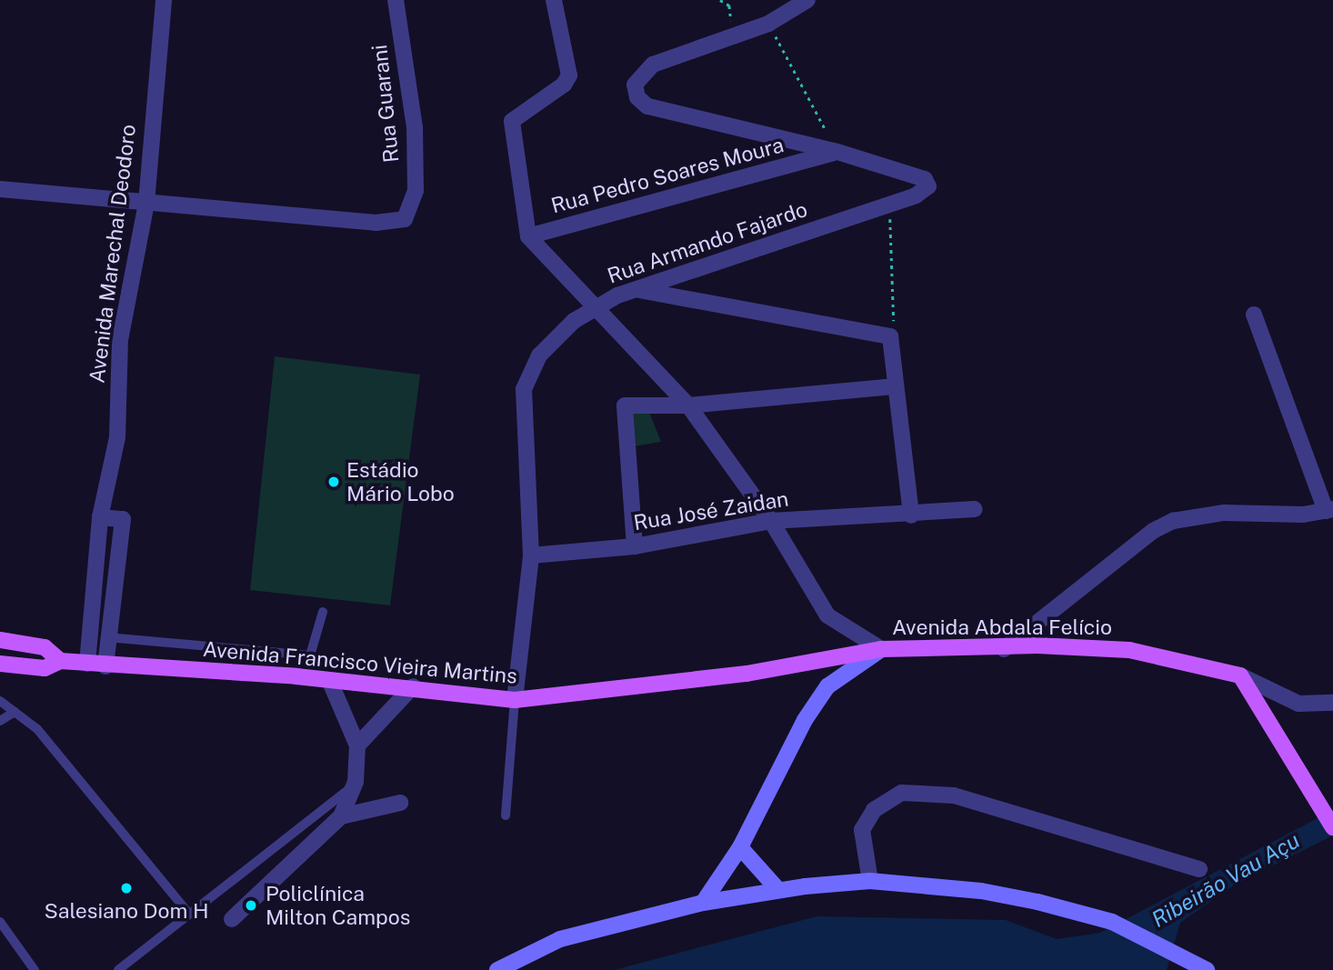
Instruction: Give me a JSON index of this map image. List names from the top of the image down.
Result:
{
  "streets": {
    "main road": ["Avenida Abdala Felício", "Avenida Francisco Vieira Martins"],
    "street": [
      "Rua Guarani",
      "Rua Pedro Soares Moura",
      "Rua Armando Fajardo",
      "Avenida Marechal Deodoro",
      "Rua José Zaidan"
    ]
  },
  "crossings": [
    ["Rua Guarani", "Avenida Marechal Deodoro"],
    ["Rua Pedro Soares Moura", "Rua Armando Fajardo"],
    ["Rua Armando Fajardo", "Rua José Zaidan"],
    ["Rua Armando Fajardo", "Avenida Francisco Vieira Martins"],
    ["Avenida Marechal Deodoro", "Avenida Francisco Vieira Martins"],
    ["Avenida Abdala Felício", "Avenida Francisco Vieira Martins"]
  ],
  "water": ["Ribeirão Vau Açu"],
  "places": ["Estádio Mário Lobo", "Salesiano Dom H", "Policlínica Milton Campos"]
}
